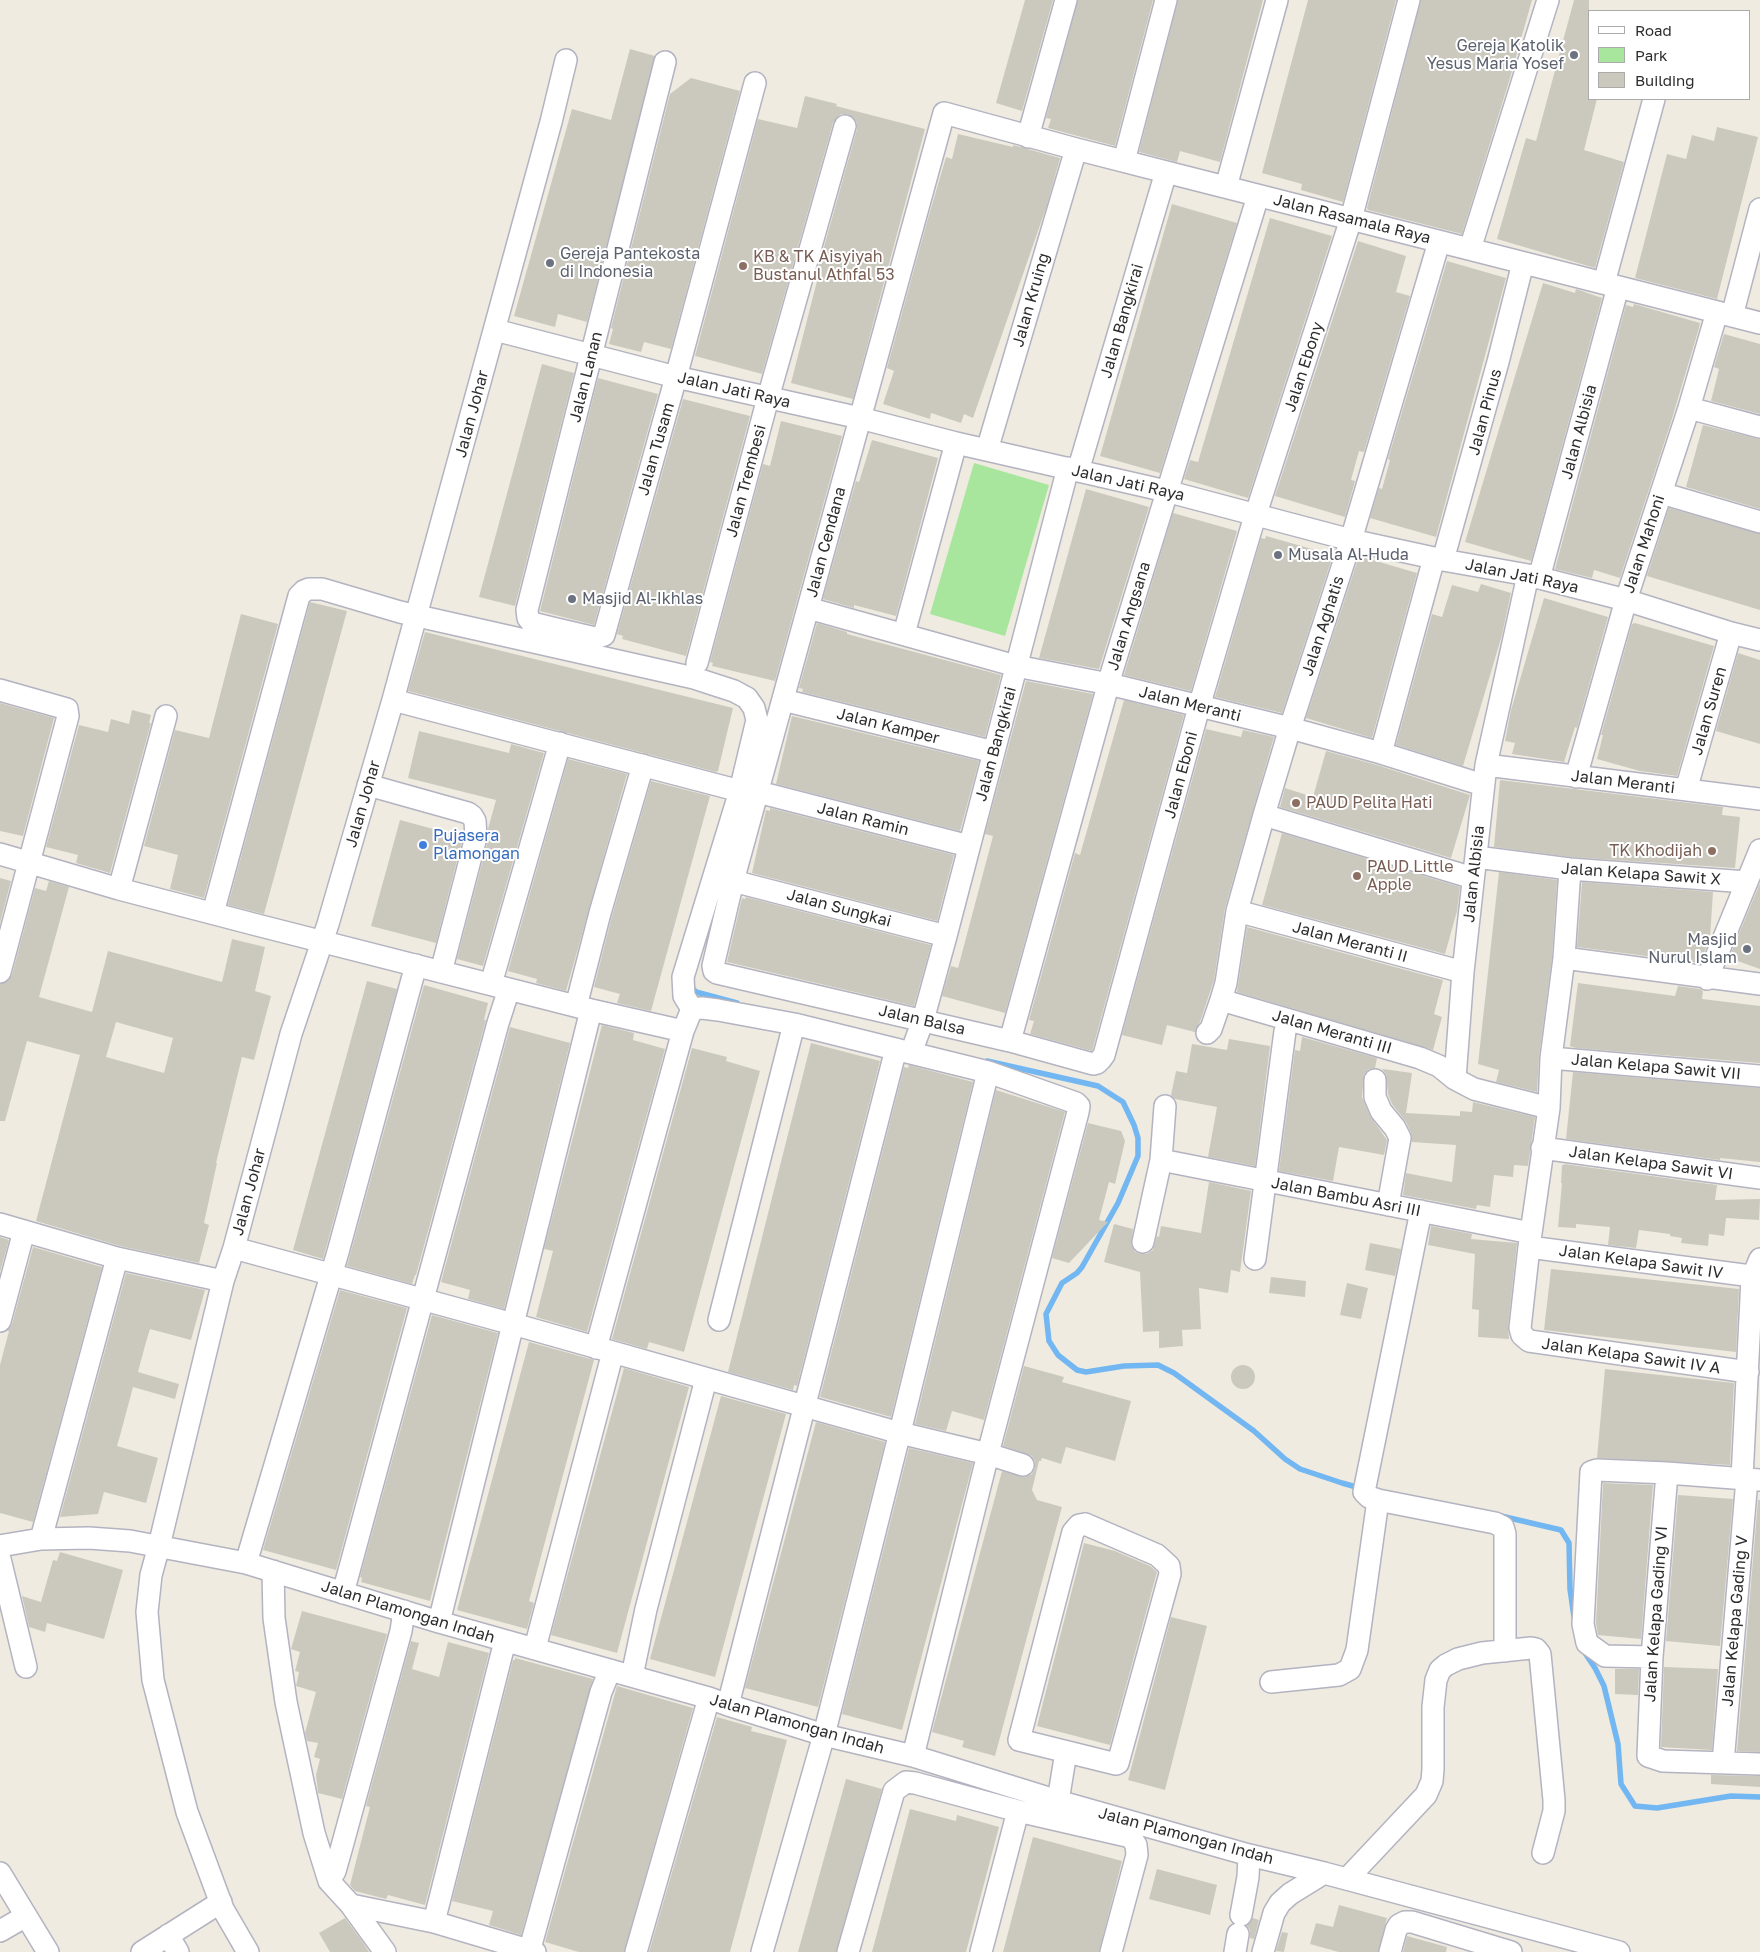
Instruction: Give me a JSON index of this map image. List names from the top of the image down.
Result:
{
  "streets": {
    "street": [
      "Jalan Rasamala Raya",
      "Jalan Kruing",
      "Jalan Bangkirai",
      "Jalan Ebony",
      "Jalan Lanan",
      "Jalan Jati Raya",
      "Jalan Pinus",
      "Jalan Johar",
      "Jalan Albisia",
      "Jalan Tusam",
      "Jalan Trembesi",
      "Jalan Cendana",
      "Jalan Mahoni",
      "Jalan Angsana",
      "Jalan Aghatis",
      "Jalan Meranti",
      "Jalan Suren",
      "Jalan Kamper",
      "Jalan Eboni",
      "Jalan Ramin",
      "Jalan Kelapa Sawit X",
      "Jalan Sungkai",
      "Jalan Meranti II",
      "Jalan Balsa",
      "Jalan Meranti III",
      "Jalan Kelapa Sawit VII",
      "Jalan Kelapa Sawit VI",
      "Jalan Bambu Asri III",
      "Jalan Kelapa Sawit IV",
      "Jalan Kelapa Sawit IV A",
      "Jalan Plamongan Indah",
      "Jalan Kelapa Gading VI",
      "Jalan Kelapa Gading V"
    ]
  },
  "crossings": [
    ["Jalan Rasamala Raya", "Jalan Kruing"],
    ["Jalan Rasamala Raya", "Jalan Bangkirai"],
    ["Jalan Rasamala Raya", "Jalan Ebony"],
    ["Jalan Rasamala Raya", "Jalan Pinus"],
    ["Jalan Rasamala Raya", "Jalan Albisia"],
    ["Jalan Rasamala Raya", "Jalan Cendana"],
    ["Jalan Rasamala Raya", "Jalan Mahoni"],
    ["Jalan Rasamala Raya", "Jalan Angsana"],
    ["Jalan Rasamala Raya", "Jalan Aghatis"],
    ["Jalan Kruing", "Jalan Jati Raya"],
    ["Jalan Bangkirai", "Jalan Jati Raya"],
    ["Jalan Bangkirai", "Jalan Meranti"],
    ["Jalan Bangkirai", "Jalan Kamper"],
    ["Jalan Bangkirai", "Jalan Ramin"],
    ["Jalan Bangkirai", "Jalan Sungkai"],
    ["Jalan Bangkirai", "Jalan Balsa"],
    ["Jalan Bangkirai", "Jalan Plamongan Indah"],
    ["Jalan Ebony", "Jalan Jati Raya"],
    ["Jalan Ebony", "Jalan Eboni"],
    ["Jalan Lanan", "Jalan Jati Raya"],
    ["Jalan Lanan", "Jalan Tusam"],
    ["Jalan Jati Raya", "Jalan Pinus"],
    ["Jalan Jati Raya", "Jalan Johar"],
    ["Jalan Jati Raya", "Jalan Albisia"],
    ["Jalan Jati Raya", "Jalan Tusam"],
    ["Jalan Jati Raya", "Jalan Trembesi"],
    ["Jalan Jati Raya", "Jalan Cendana"],
    ["Jalan Jati Raya", "Jalan Mahoni"],
    ["Jalan Jati Raya", "Jalan Angsana"],
    ["Jalan Jati Raya", "Jalan Aghatis"],
    ["Jalan Jati Raya", "Jalan Suren"],
    ["Jalan Jati Raya", "Jalan Eboni"],
    ["Jalan Pinus", "Jalan Meranti"],
    ["Jalan Johar", "Jalan Ramin"],
    ["Jalan Johar", "Jalan Plamongan Indah"],
    ["Jalan Albisia", "Jalan Meranti"],
    ["Jalan Albisia", "Jalan Kelapa Sawit X"],
    ["Jalan Albisia", "Jalan Meranti II"],
    ["Jalan Albisia", "Jalan Meranti III"],
    ["Jalan Cendana", "Jalan Meranti"],
    ["Jalan Cendana", "Jalan Kamper"],
    ["Jalan Cendana", "Jalan Ramin"],
    ["Jalan Cendana", "Jalan Sungkai"],
    ["Jalan Cendana", "Jalan Balsa"],
    ["Jalan Mahoni", "Jalan Meranti"],
    ["Jalan Angsana", "Jalan Meranti"],
    ["Jalan Angsana", "Jalan Balsa"],
    ["Jalan Aghatis", "Jalan Meranti"],
    ["Jalan Aghatis", "Jalan Meranti II"],
    ["Jalan Aghatis", "Jalan Meranti III"],
    ["Jalan Meranti", "Jalan Suren"],
    ["Jalan Meranti", "Jalan Eboni"],
    ["Jalan Eboni", "Jalan Balsa"],
    ["Jalan Bambu Asri III", "Jalan Kelapa Sawit IV"],
    ["Jalan Bambu Asri III", "Jalan Kelapa Sawit IV A"],
    ["Jalan Kelapa Sawit IV", "Jalan Kelapa Sawit IV A"],
    ["Jalan Kelapa Sawit IV", "Jalan Kelapa Gading V"],
    ["Jalan Kelapa Sawit IV A", "Jalan Kelapa Gading V"],
    ["Jalan Kelapa Gading VI", "Jalan Kelapa Gading V"]
  ],
  "places": [
    "Gereja Katolik Yesus Maria Yosef",
    "Gereja Pantekosta di Indonesia",
    "KB & TK Aisyiyah Bustanul Athfal 53",
    "Musala Al-Huda",
    "Masjid Al-Ikhlas",
    "PAUD Pelita Hati",
    "Pujasera Plamongan",
    "TK Khodijah",
    "PAUD Little Apple",
    "Masjid Nurul Islam"
  ],
  "legend": ["Road", "Park", "Building"]
}
